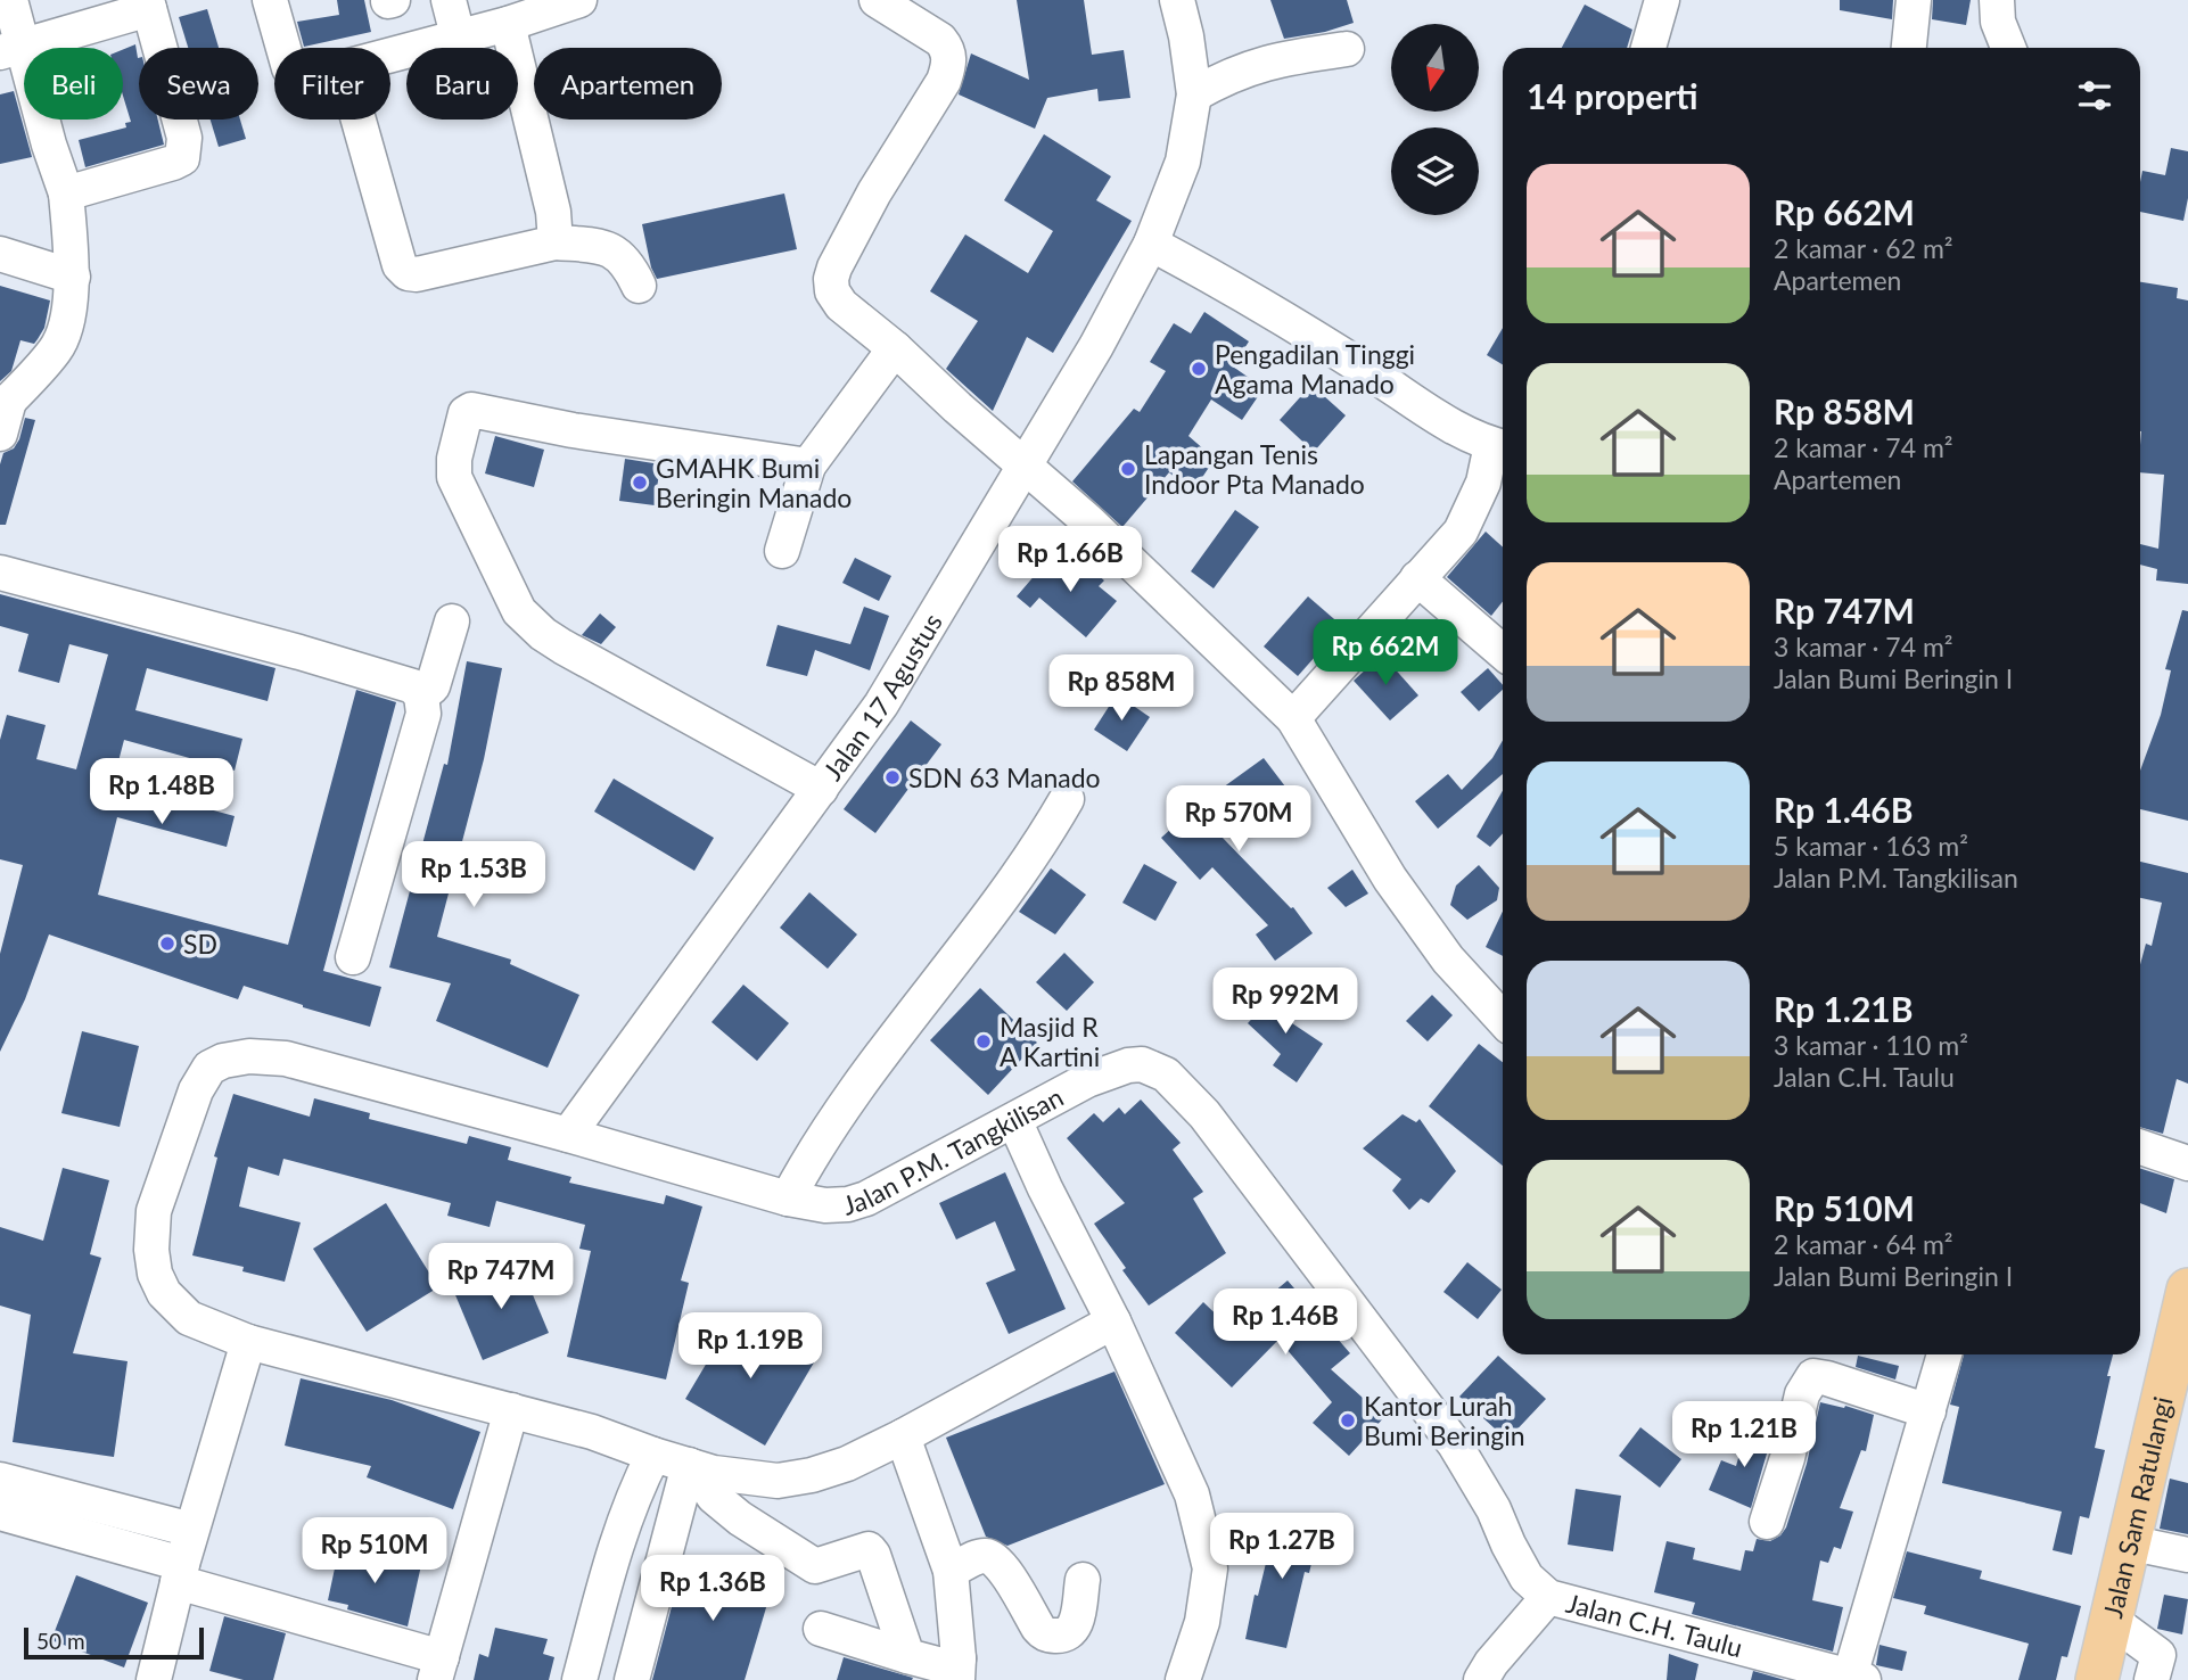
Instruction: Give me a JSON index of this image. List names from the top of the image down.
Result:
{
  "streets": {
    "main road": ["Jalan Sam Ratulangi"],
    "street": ["Jalan 17 Agustus", "Jalan P.M. Tangkilisan", "Jalan C.H. Taulu"]
  },
  "crossings": [
    ["Jalan 17 Agustus", "Jalan P.M. Tangkilisan"],
    ["Jalan P.M. Tangkilisan", "Jalan C.H. Taulu"]
  ],
  "places": [
    "Pengadilan Tinggi Agama Manado",
    "Lapangan Tenis Indoor Pta Manado",
    "GMAHK Bumi Beringin Manado",
    "SDN 63 Manado",
    "SD",
    "Masjid R A Kartini",
    "Kantor Lurah Bumi Beringin"
  ],
  "scale_bar": "50 m",
  "north": "bottom",
  "page": {
    "chip": [
      "Beli",
      "Sewa",
      "Filter",
      "Baru",
      "Apartemen"
    ],
    "heading": "14 properti",
    "list": [
      {
        "name": "Rp 662M",
        "note": "2 kamar · 62 m² · Apartemen"
      },
      {
        "name": "Rp 858M",
        "note": "2 kamar · 74 m² · Apartemen"
      },
      {
        "name": "Rp 747M",
        "note": "3 kamar · 74 m² · Jalan Bumi Beringin I"
      },
      {
        "name": "Rp 1.46B",
        "note": "5 kamar · 163 m² · Jalan P.M. Tangkilisan"
      },
      {
        "name": "Rp 1.21B",
        "note": "3 kamar · 110 m² · Jalan C.H. Taulu"
      },
      {
        "name": "Rp 510M",
        "note": "2 kamar · 64 m² · Jalan Bumi Beringin I"
      }
    ],
    "price": [
      "Rp 1.66B",
      "Rp 662M",
      "Rp 858M",
      "Rp 1.48B",
      "Rp 570M",
      "Rp 1.53B",
      "Rp 992M",
      "Rp 747M",
      "Rp 1.46B",
      "Rp 1.19B",
      "Rp 1.21B",
      "Rp 1.27B",
      "Rp 510M",
      "Rp 1.36B"
    ],
    "scale": "50 m"
  }
}
